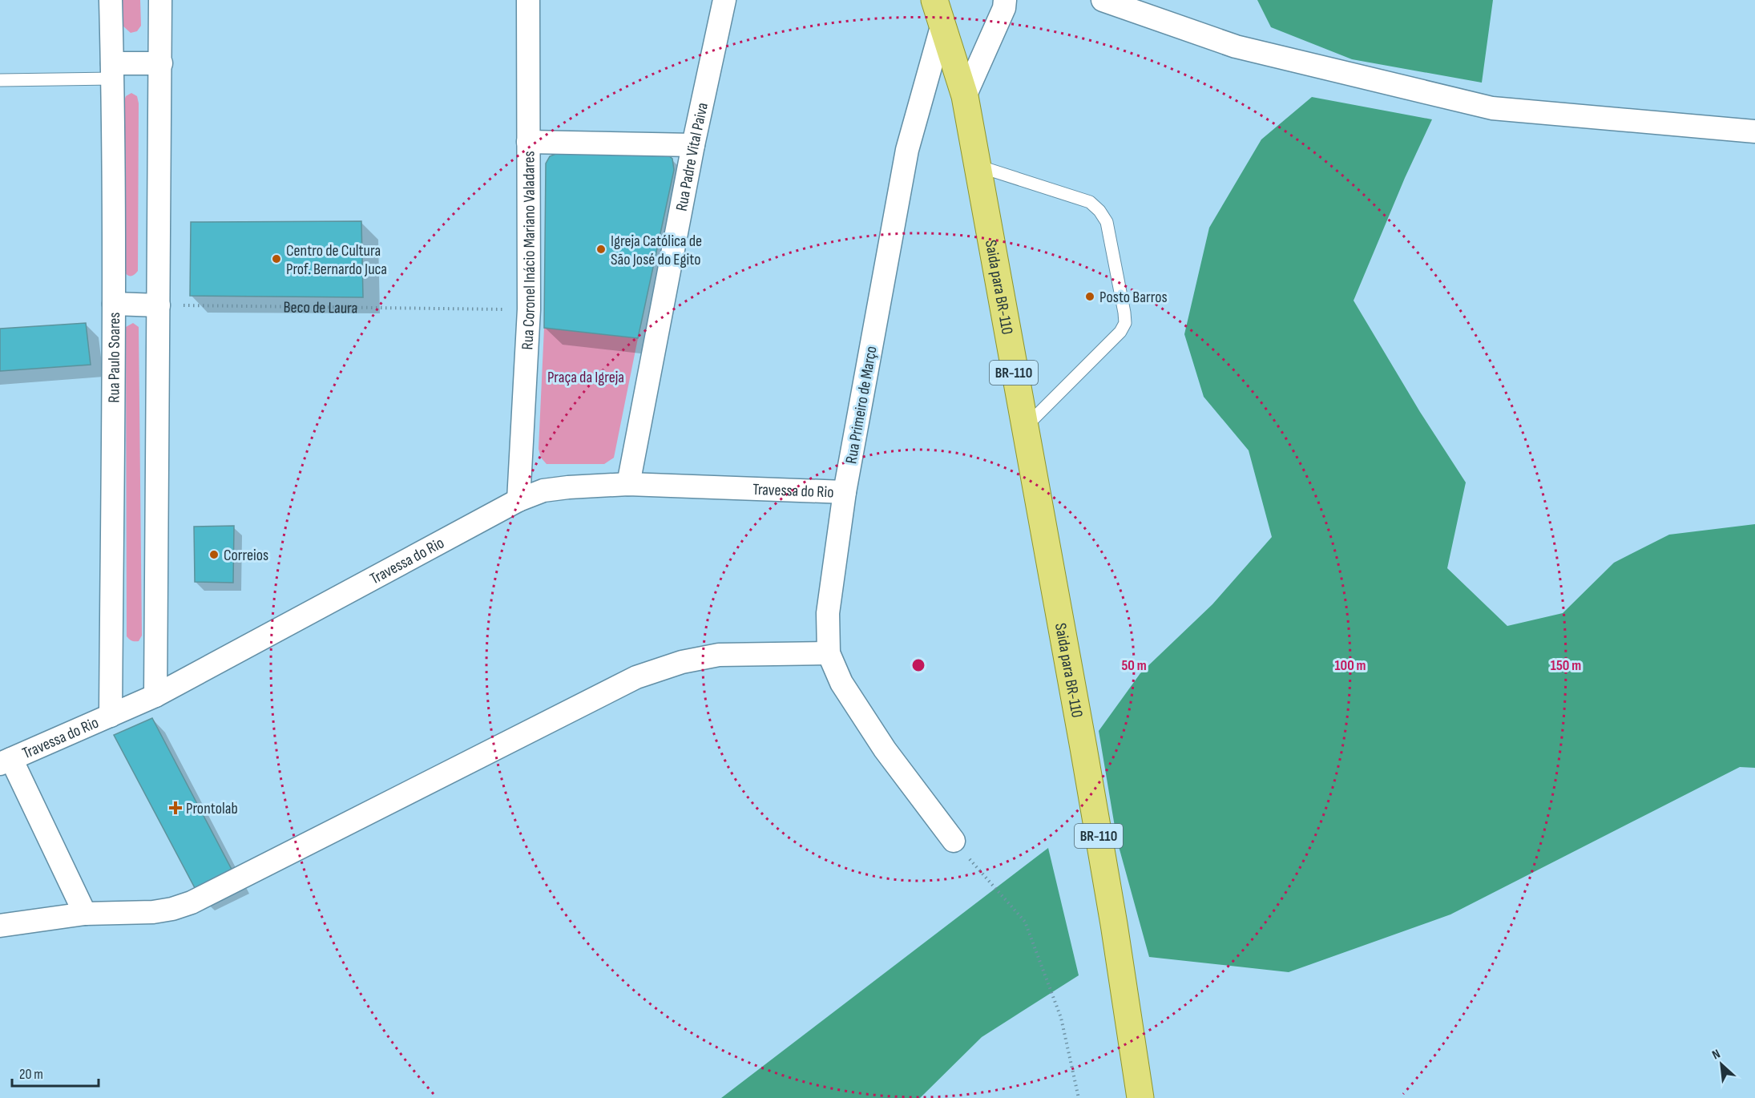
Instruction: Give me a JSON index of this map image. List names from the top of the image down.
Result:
{
  "streets": {
    "main road": ["Saida para BR-110", "BR-110"],
    "street": [
      "Rua Padre Vital Paiva",
      "Rua Coronel Inácio Mariano Valadares",
      "Rua Paulo Soares",
      "Rua Primeiro de Março",
      "Travessa do Rio"
    ],
    "path": ["Beco de Laura"]
  },
  "crossings": [
    ["Rua Padre Vital Paiva", "Travessa do Rio"],
    ["Rua Coronel Inácio Mariano Valadares", "Beco de Laura"],
    ["Rua Coronel Inácio Mariano Valadares", "Travessa do Rio"],
    ["Saida para BR-110", "Rua Primeiro de Março"],
    ["Rua Paulo Soares", "Travessa do Rio"],
    ["Rua Primeiro de Março", "Travessa do Rio"]
  ],
  "parks": ["Praça da Igreja"],
  "places": {
    "other": [
      "Igreja Católica de São José do Egito",
      "Centro de Cultura Prof. Bernardo Juca",
      "Posto Barros",
      "Correios"
    ],
    "health": ["Prontolab"]
  },
  "scale_bar": "20 m",
  "north": "top left",
  "rings": ["50 m", "100 m", "150 m"]
}
